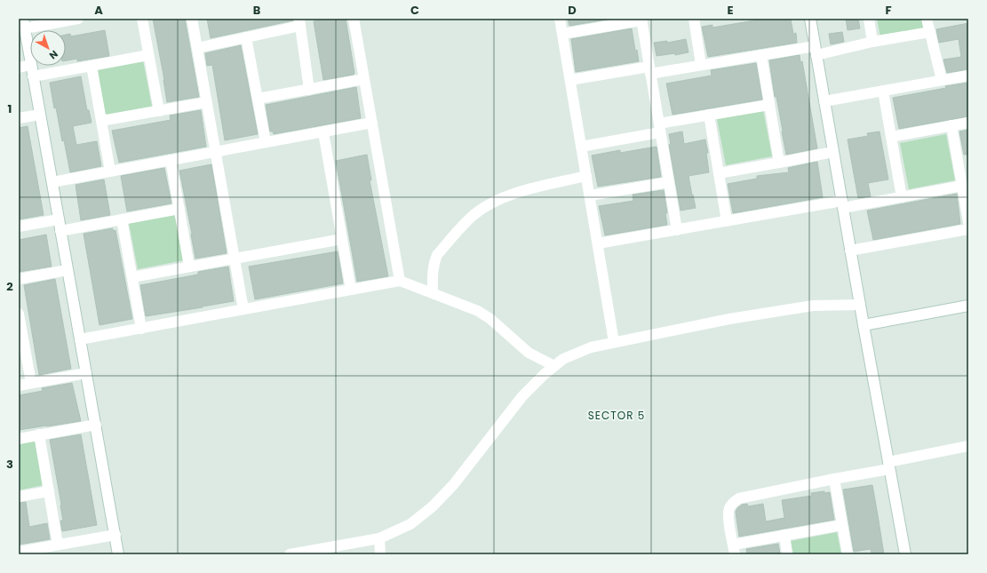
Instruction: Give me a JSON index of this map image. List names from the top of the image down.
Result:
{
  "districts": ["SECTOR 5"],
  "north": "bottom right",
  "grid": {
    "columns": [
      "A",
      "B",
      "C",
      "D",
      "E",
      "F"
    ],
    "rows": ["1", "2", "3"]
  }
}
